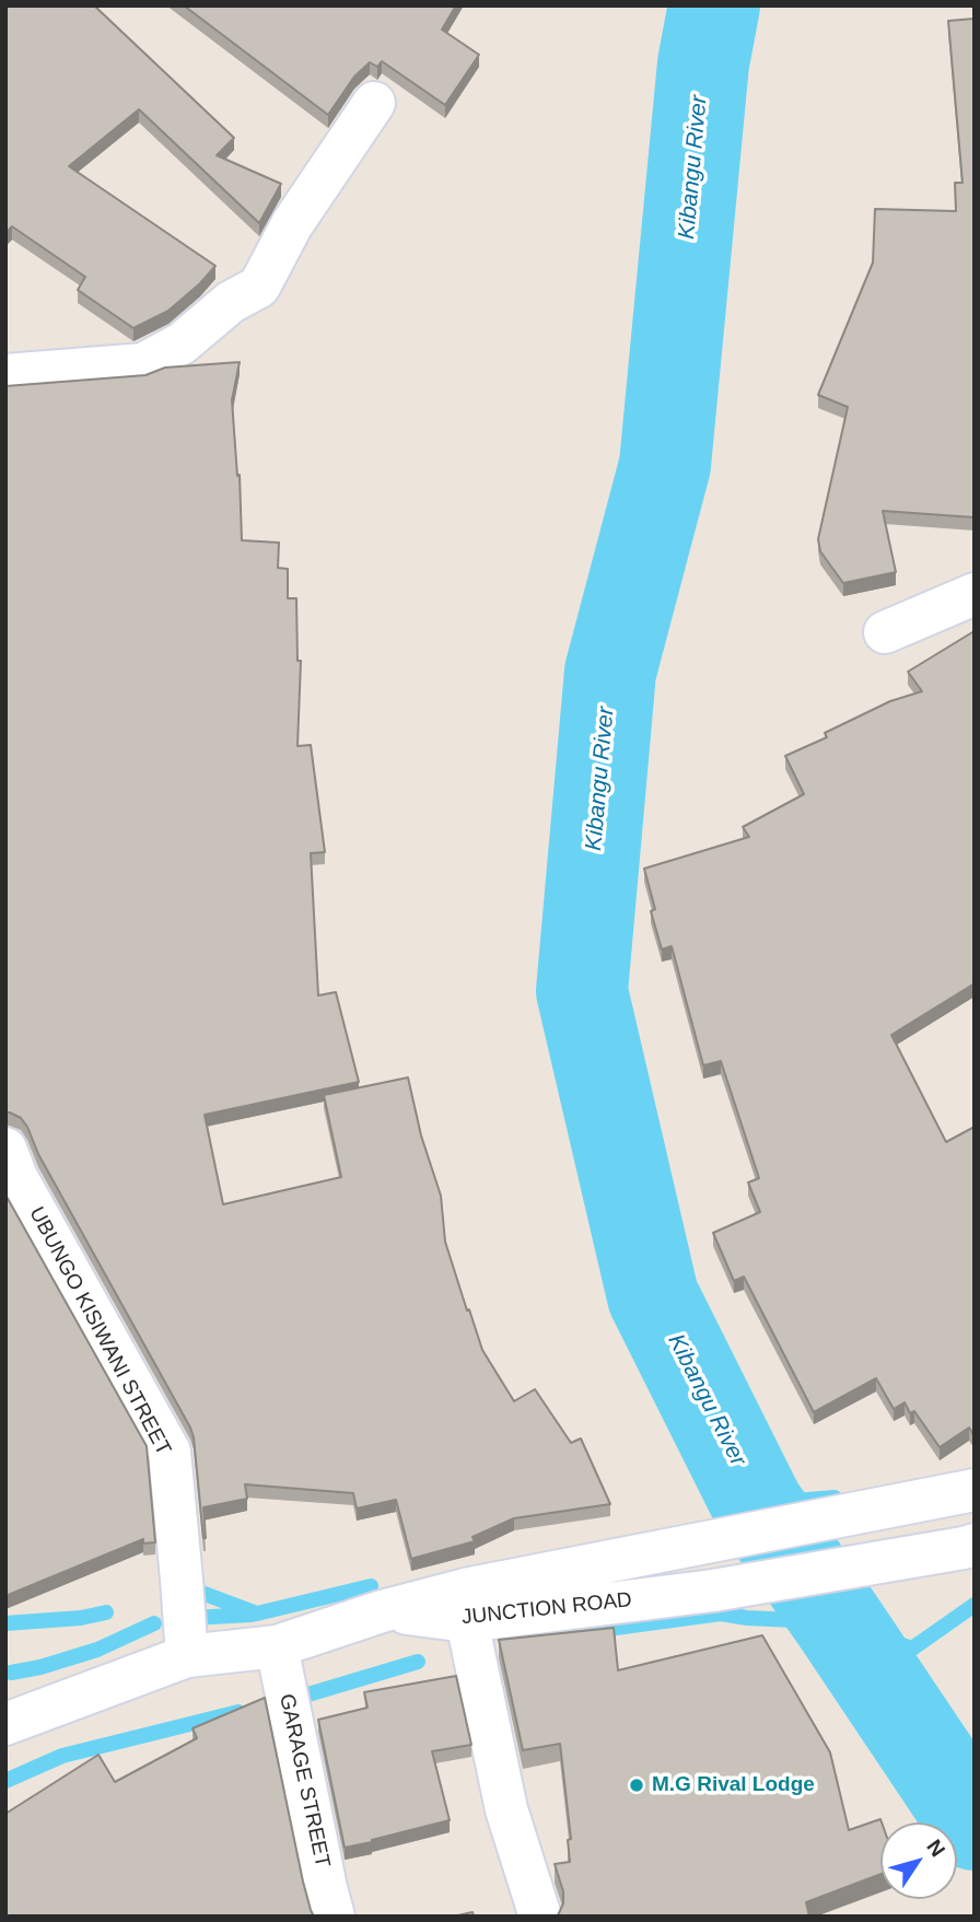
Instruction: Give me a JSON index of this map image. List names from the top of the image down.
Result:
{
  "streets": {
    "street": ["UBUNGO KISIWANI STREET", "JUNCTION ROAD", "GARAGE STREET"]
  },
  "crossings": [
    ["UBUNGO KISIWANI STREET", "JUNCTION ROAD"],
    ["JUNCTION ROAD", "GARAGE STREET"]
  ],
  "water": ["Kibangu River"],
  "places": ["M.G Rival Lodge"],
  "north": "top right"
}
